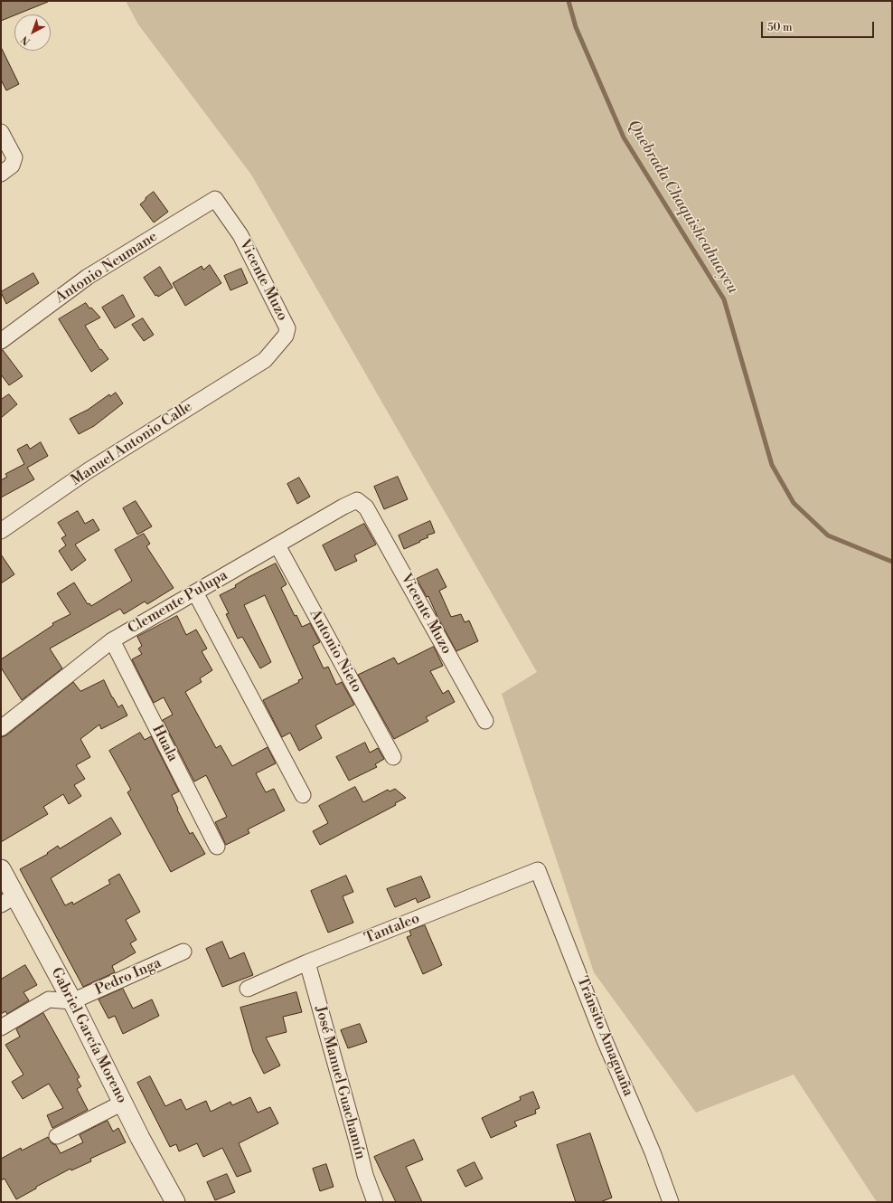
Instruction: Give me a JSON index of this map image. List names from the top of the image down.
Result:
{
  "streets": {
    "street": [
      "Antonio Neumane",
      "Vicente Muzo",
      "Manuel Antonio Calle",
      "Clemente Pulupa",
      "Antonio Nieto",
      "Huala",
      "Tantaleo",
      "Pedro Inga",
      "Gabriel García Moreno",
      "Tránsito Amaguaña",
      "José Manuel Guachamín"
    ]
  },
  "crossings": [
    ["Antonio Neumane", "Vicente Muzo"],
    ["Vicente Muzo", "Manuel Antonio Calle"],
    ["Vicente Muzo", "Clemente Pulupa"],
    ["Clemente Pulupa", "Antonio Nieto"],
    ["Clemente Pulupa", "Huala"],
    ["Tantaleo", "Tránsito Amaguaña"],
    ["Tantaleo", "José Manuel Guachamín"],
    ["Pedro Inga", "Gabriel García Moreno"]
  ],
  "water": ["Quebrada Chaquishcahuaycu"],
  "scale_bar": "50 m",
  "north": "bottom left"
}
